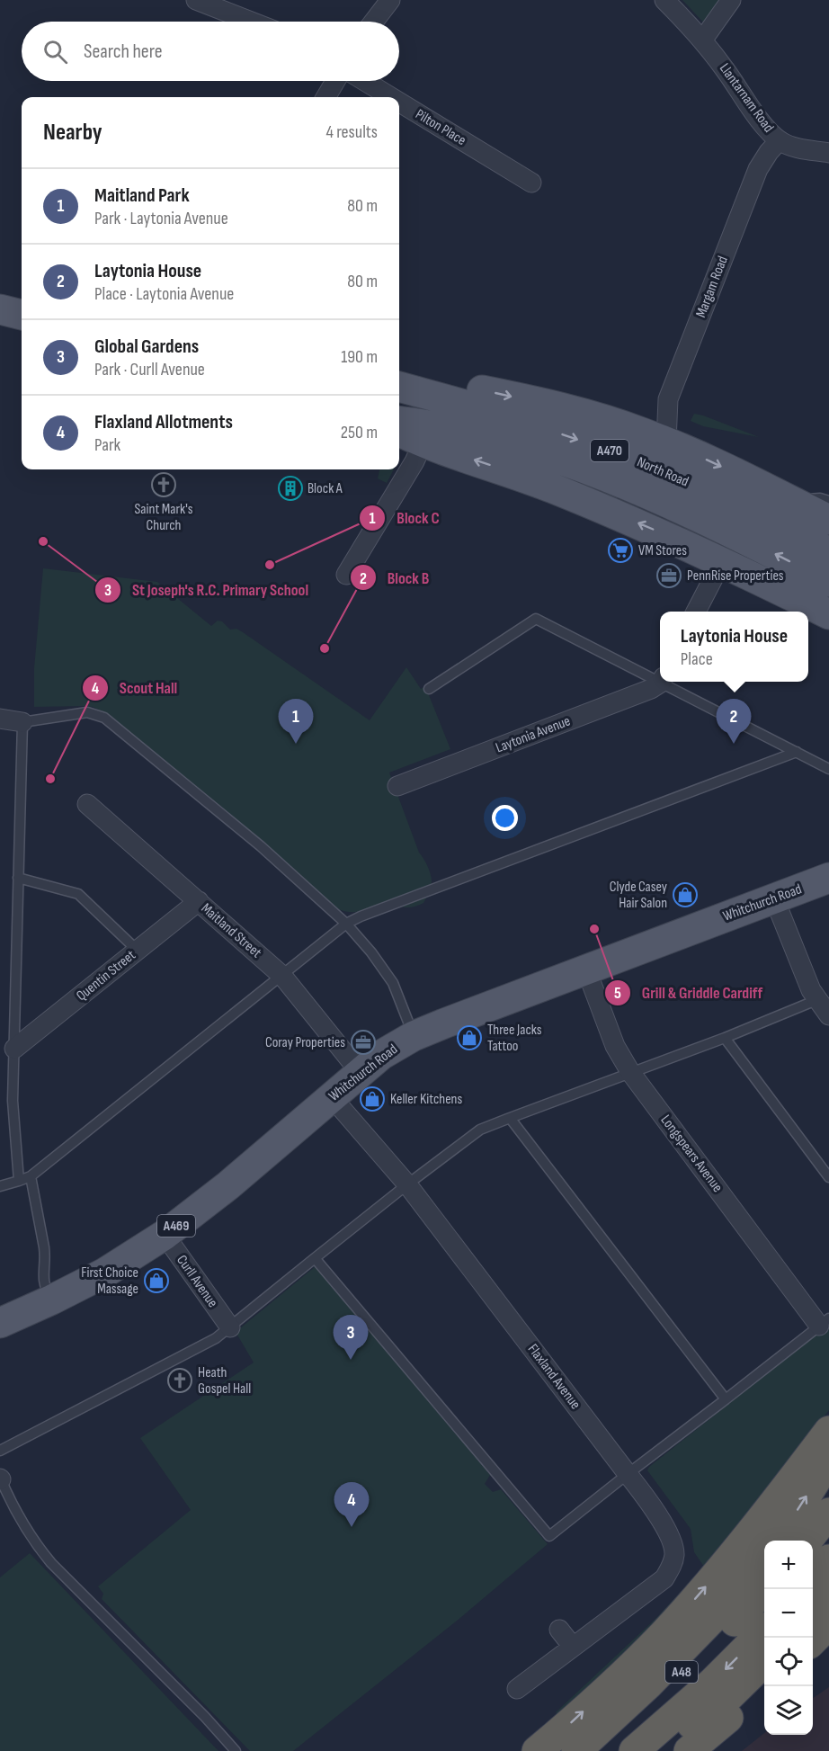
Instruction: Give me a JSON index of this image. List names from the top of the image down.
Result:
{
  "streets": {
    "highway": ["A48"],
    "main road": [
      "A470",
      "North Road",
      "Whitchurch Road",
      "A469"
    ],
    "street": [
      "Llantarnam Road",
      "Pilton Place",
      "Margam Road",
      "Laytonia Avenue",
      "Maitland Street",
      "Quentin Street",
      "Longspears Avenue",
      "Curll Avenue",
      "Flaxland Avenue"
    ]
  },
  "crossings": [
    ["Llantarnam Road", "Margam Road"],
    ["Whitchurch Road", "Maitland Street"],
    ["Whitchurch Road", "Longspears Avenue"],
    ["Whitchurch Road", "Curll Avenue"],
    ["Whitchurch Road", "Flaxland Avenue"],
    ["Maitland Street", "Quentin Street"]
  ],
  "places": {
    "church": ["Saint Mark's Church", "Heath Gospel Hall"],
    "building": ["Block A"],
    "other": [
      "St Joseph's R.C. Primary School",
      "Block C",
      "Block B",
      "Scout Hall",
      "Grill & Griddle Cardiff"
    ],
    "supermarket": ["VM Stores"],
    "office": ["PennRise Properties", "Coray Properties"],
    "shop": [
      "Clyde Casey Hair Salon",
      "Three Jacks Tattoo",
      "Keller Kitchens",
      "First Choice Massage"
    ]
  },
  "page": {
    "search": "Search here",
    "heading": ["Nearby", "4 results"],
    "list": [
      {
        "mark": "1",
        "name": "Maitland Park",
        "note": "Park · Laytonia Avenue",
        "value": "80 m"
      },
      {
        "mark": "2",
        "name": "Laytonia House",
        "note": "Place · Laytonia Avenue",
        "value": "80 m"
      },
      {
        "mark": "3",
        "name": "Global Gardens",
        "note": "Park · Curll Avenue",
        "value": "190 m"
      },
      {
        "mark": "4",
        "name": "Flaxland Allotments",
        "note": "Park",
        "value": "250 m"
      }
    ],
    "popup": ["Laytonia House", "Place"],
    "pins": [
      "1",
      "2",
      "3",
      "4"
    ],
    "map_buttons": ["+", "−"]
  }
}
